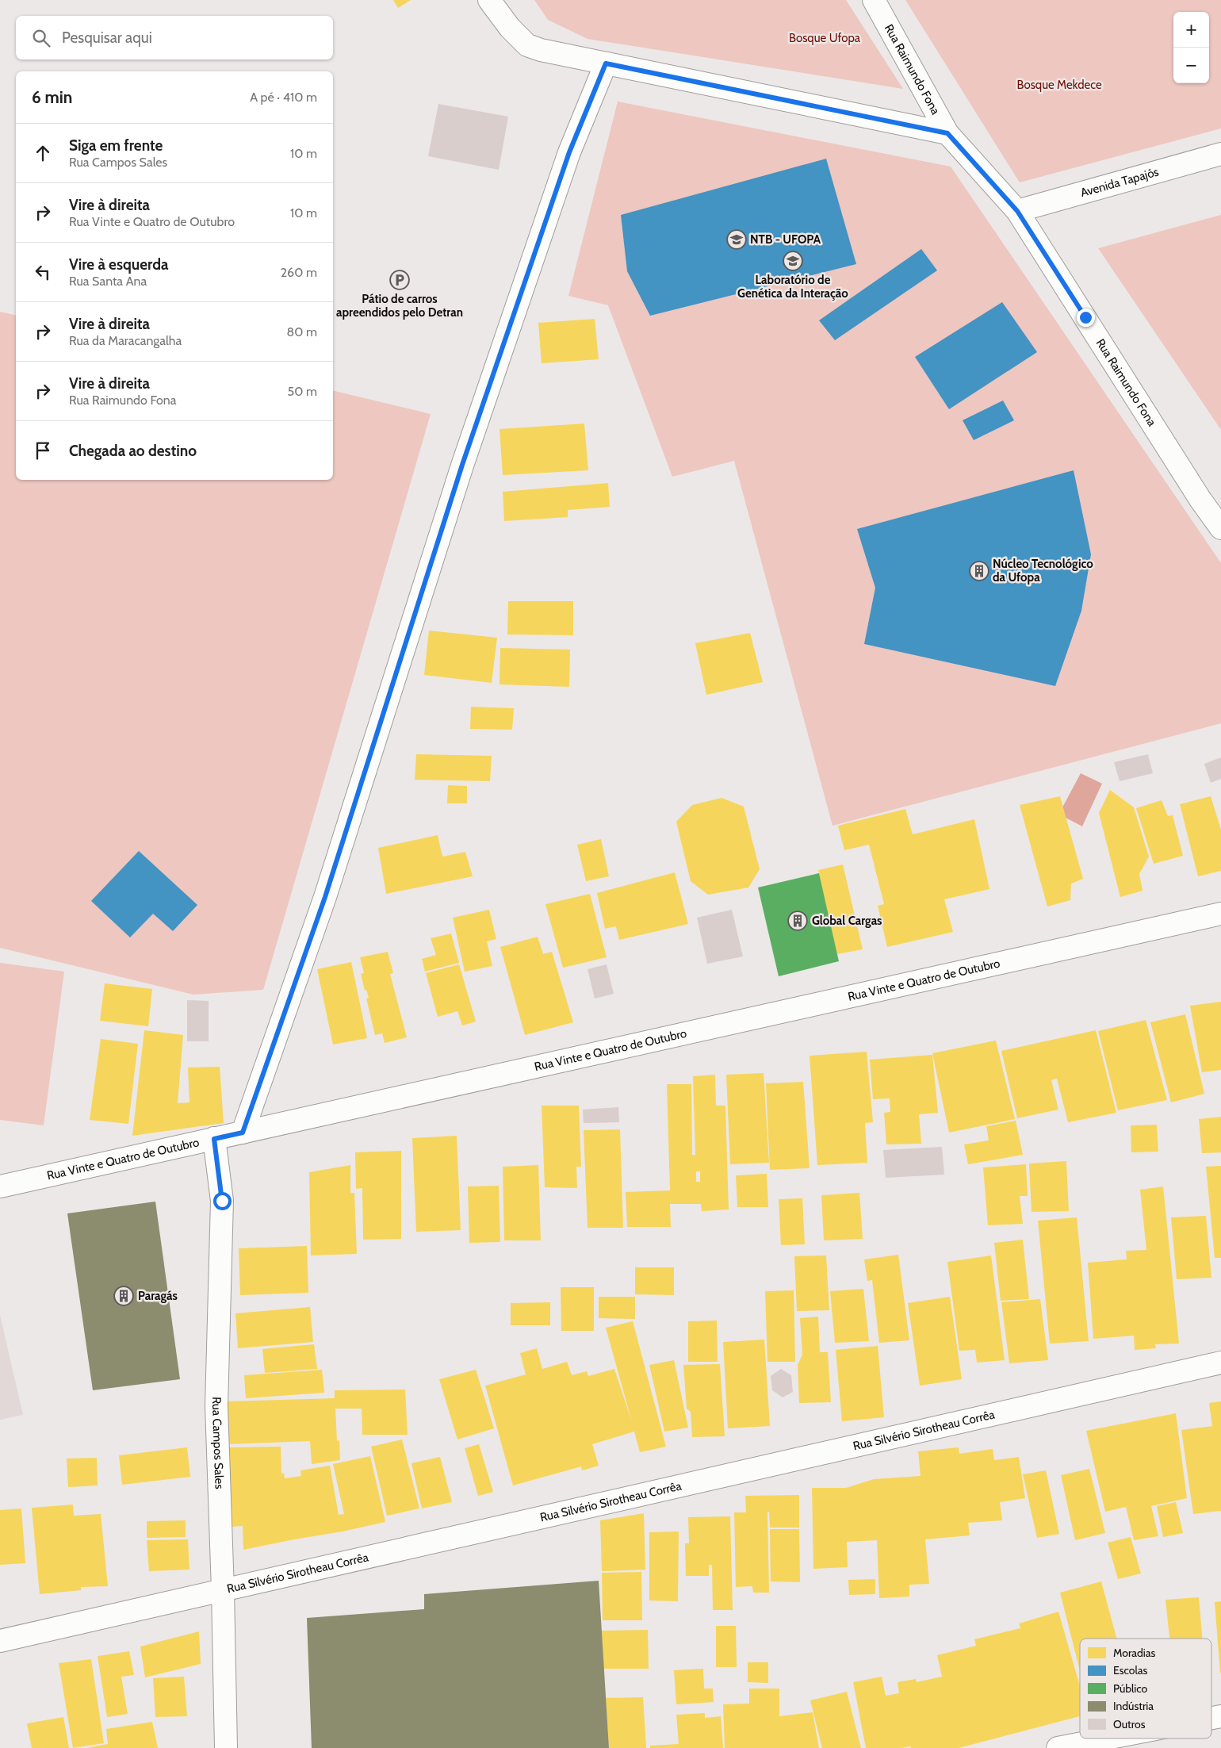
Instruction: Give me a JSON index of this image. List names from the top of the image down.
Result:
{
  "streets": {
    "street": [
      "Rua Raimundo Fona",
      "Avenida Tapajós",
      "Rua Vinte e Quatro de Outubro",
      "Rua Silvério Sirotheau Corrêa",
      "Rua Campos Sales"
    ]
  },
  "crossings": [
    ["Rua Raimundo Fona", "Avenida Tapajós"],
    ["Rua Vinte e Quatro de Outubro", "Rua Campos Sales"],
    ["Rua Silvério Sirotheau Corrêa", "Rua Campos Sales"]
  ],
  "parks": ["Bosque Ufopa", "Bosque Mekdece"],
  "places": {
    "school or university": ["NTB - UFOPA", "Laboratório de Genética da Interação"],
    "parking": ["Pátio de carros apreendidos pelo Detran"],
    "building": ["Núcleo Tecnológico da Ufopa", "Global Cargas", "Paragás"]
  },
  "legend": [
    "Moradias",
    "Escolas",
    "Público",
    "Indústria",
    "Outros"
  ],
  "page": {
    "map_buttons": ["+", "−"],
    "search": "Pesquisar aqui",
    "heading": ["6 min", "A pé · 410 m"],
    "list": [
      ["Siga em frente", "Rua Campos Sales", "10 m"],
      ["Vire à direita", "Rua Vinte e Quatro de Outubro", "10 m"],
      ["Vire à esquerda", "Rua Santa Ana", "260 m"],
      ["Vire à direita", "Rua da Maracangalha", "80 m"],
      ["Vire à direita", "Rua Raimundo Fona", "50 m"],
      "Chegada ao destino"
    ]
  }
}
